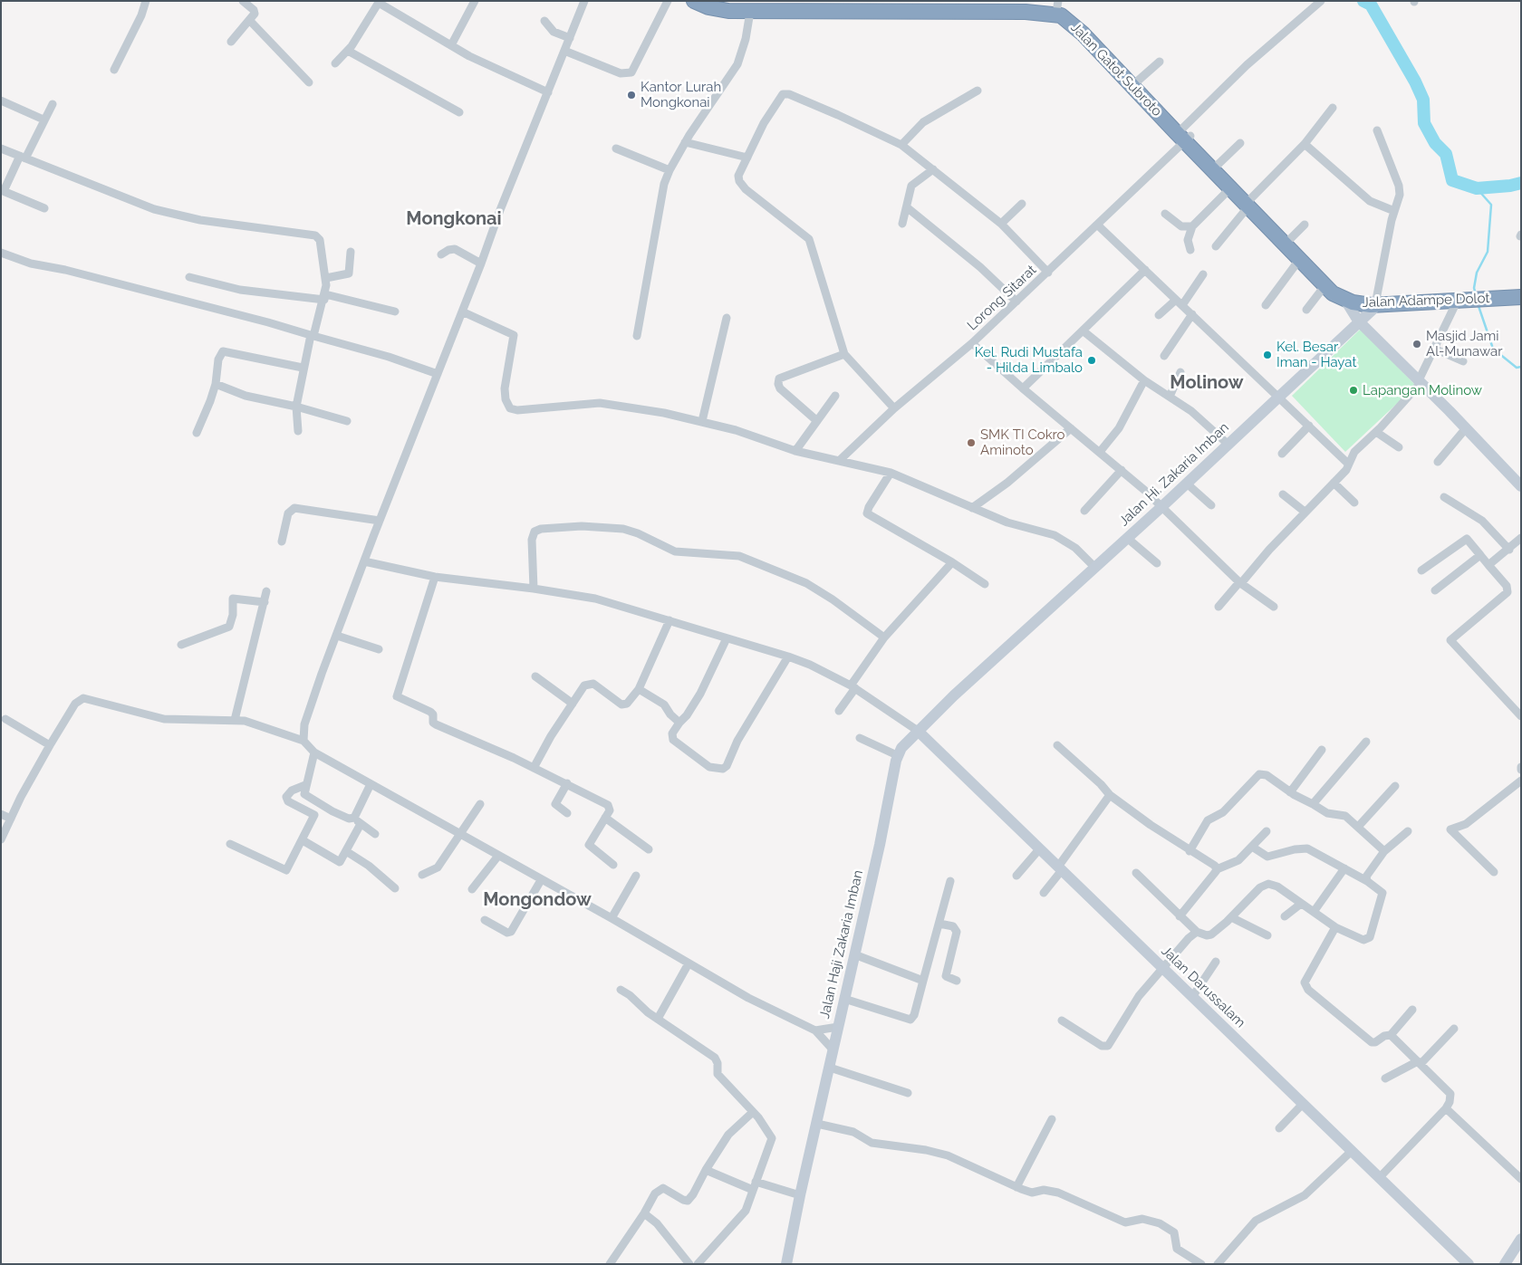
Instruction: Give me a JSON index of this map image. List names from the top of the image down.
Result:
{
  "streets": {
    "highway": ["Jalan Gatot Subroto", "Jalan Adampe Dolot"],
    "main road": ["Jalan Hi. Zakaria Imban", "Jalan Haji Zakaria Imban", "Jalan Darussalam"],
    "street": ["Lorong Sitarat"]
  },
  "crossings": [
    ["Jalan Gatot Subroto", "Lorong Sitarat"],
    ["Jalan Gatot Subroto", "Jalan Adampe Dolot"],
    ["Lorong Sitarat", "Jalan Hi. Zakaria Imban"],
    ["Jalan Adampe Dolot", "Jalan Hi. Zakaria Imban"],
    ["Jalan Hi. Zakaria Imban", "Jalan Haji Zakaria Imban"],
    ["Jalan Haji Zakaria Imban", "Jalan Darussalam"]
  ],
  "districts": ["Mongkonai", "Molinow", "Mongondow"],
  "places": [
    "Kantor Lurah Mongkonai",
    "Masjid Jami Al-Munawar",
    "Kel. Besar Iman - Hayat",
    "Kel. Rudi Mustafa - Hilda Limbalo",
    "Lapangan Molinow",
    "SMK TI Cokro Aminoto"
  ]
}
